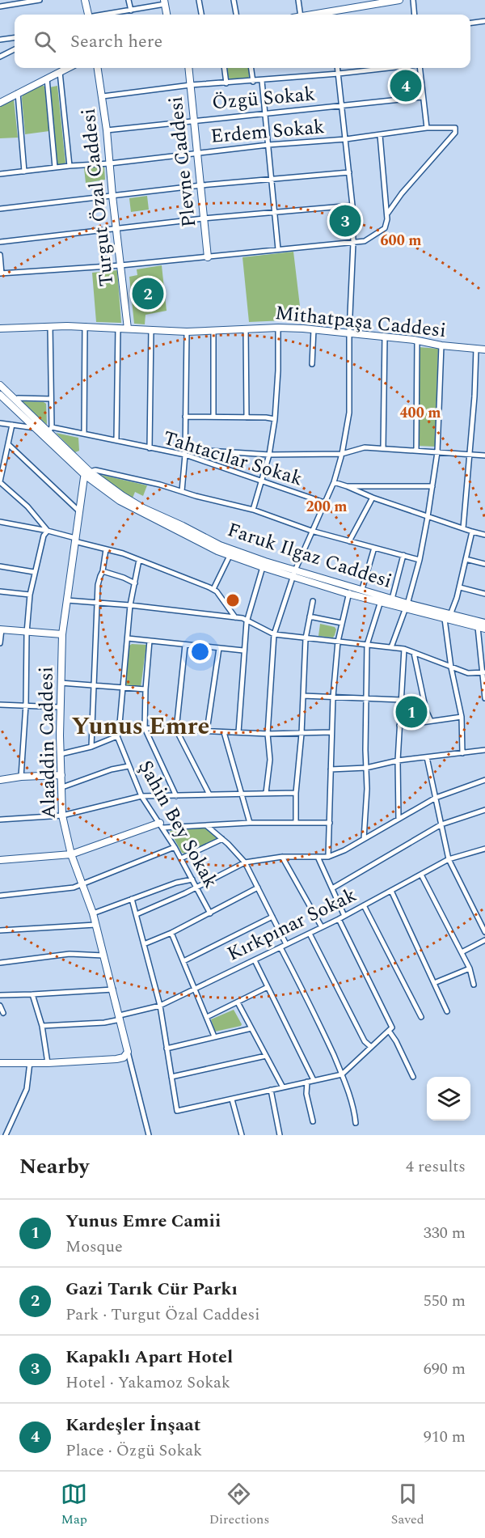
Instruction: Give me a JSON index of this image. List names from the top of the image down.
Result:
{
  "streets": {
    "street": [
      "Özgü Sokak",
      "Erdem Sokak",
      "Plevne Caddesi",
      "Turgut Özal Caddesi",
      "Mithatpaşa Caddesi",
      "Tahtacılar Sokak",
      "Faruk Ilgaz Caddesi",
      "Alaaddin Caddesi",
      "Şahin Bey Sokak",
      "Kırkpınar Sokak"
    ]
  },
  "crossings": [
    ["Özgü Sokak", "Plevne Caddesi"],
    ["Özgü Sokak", "Turgut Özal Caddesi"],
    ["Erdem Sokak", "Plevne Caddesi"],
    ["Erdem Sokak", "Turgut Özal Caddesi"],
    ["Turgut Özal Caddesi", "Mithatpaşa Caddesi"],
    ["Tahtacılar Sokak", "Faruk Ilgaz Caddesi"],
    ["Faruk Ilgaz Caddesi", "Alaaddin Caddesi"],
    ["Alaaddin Caddesi", "Kırkpınar Sokak"]
  ],
  "districts": ["Yunus Emre"],
  "page": {
    "search": "Search here",
    "pins": [
      "4",
      "3",
      "2",
      "1"
    ],
    "heading": ["Nearby", "4 results"],
    "list": [
      {
        "mark": "1",
        "name": "Yunus Emre Camii",
        "note": "Mosque",
        "value": "330 m"
      },
      {
        "mark": "2",
        "name": "Gazi Tarık Cür Parkı",
        "note": "Park · Turgut Özal Caddesi",
        "value": "550 m"
      },
      {
        "mark": "3",
        "name": "Kapaklı Apart Hotel",
        "note": "Hotel · Yakamoz Sokak",
        "value": "690 m"
      },
      {
        "mark": "4",
        "name": "Kardeşler İnşaat",
        "note": "Place · Özgü Sokak",
        "value": "910 m"
      }
    ],
    "nav": ["Map", "Directions", "Saved"]
  },
  "rings": ["600 m", "400 m", "200 m"]
}
